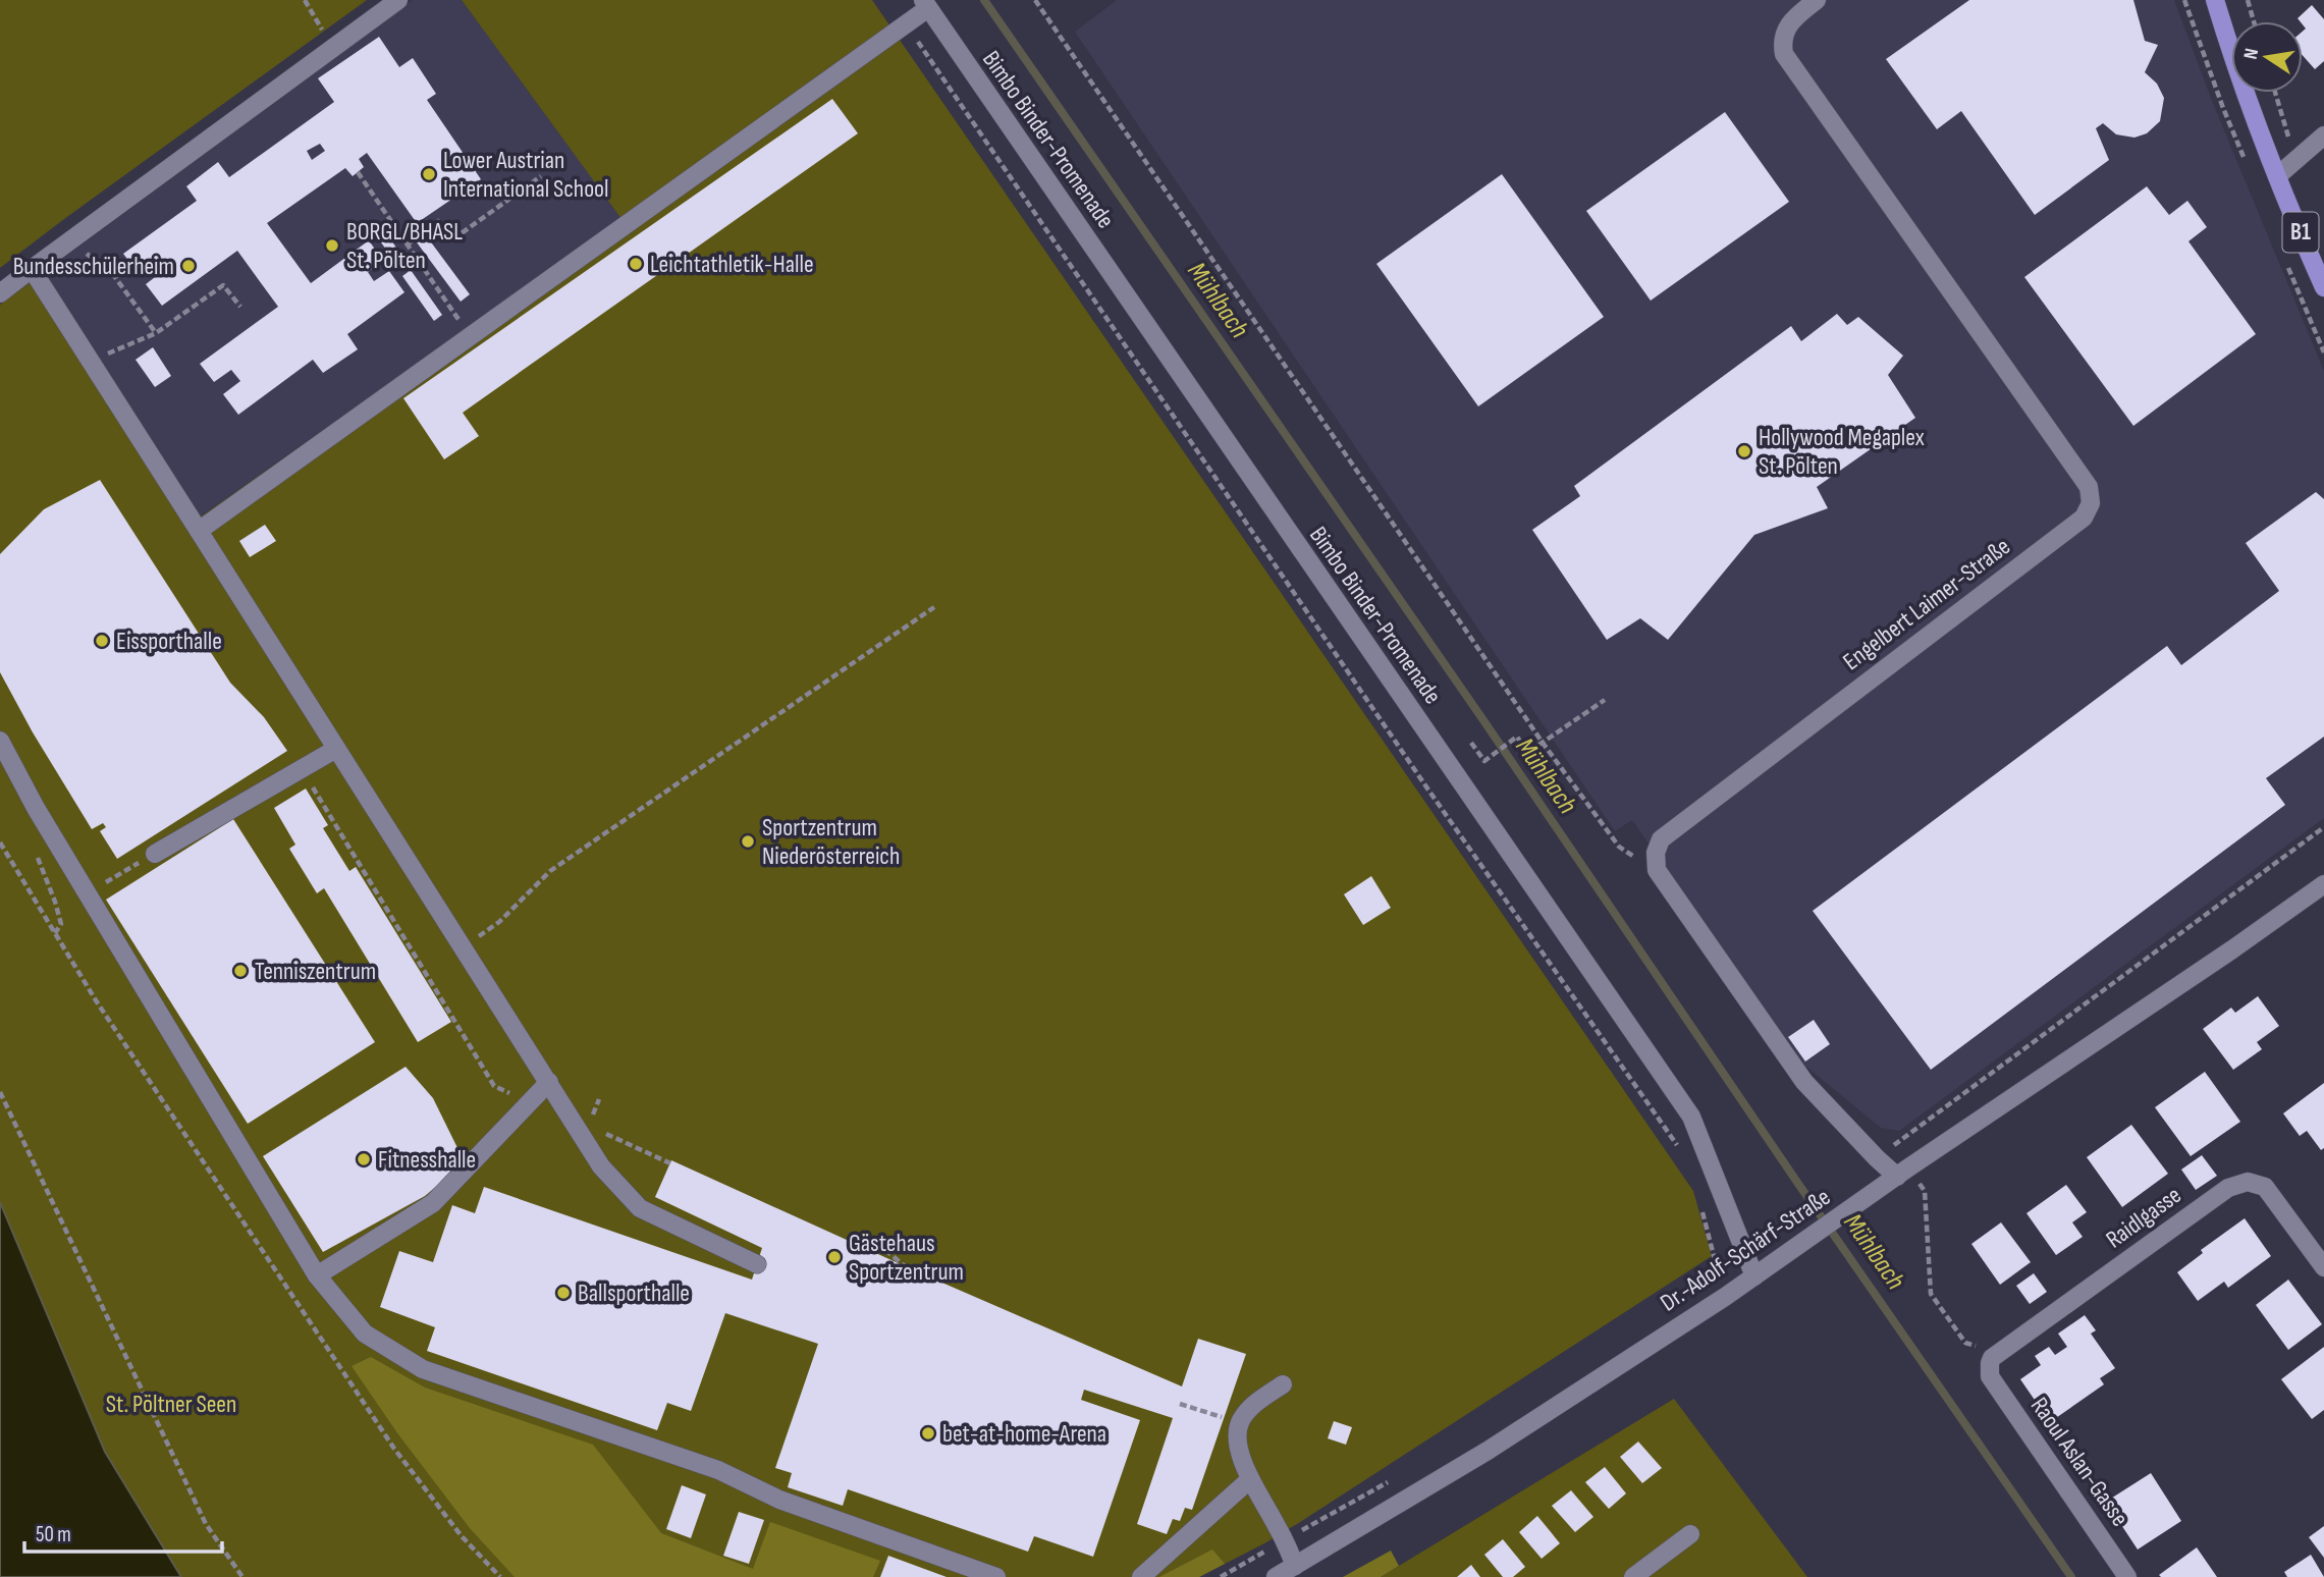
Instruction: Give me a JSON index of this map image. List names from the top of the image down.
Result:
{
  "streets": {
    "main road": ["B1"],
    "street": [
      "Bimbo Binder-Promenade",
      "Engelbert Laimer-Straße",
      "Raidlgasse",
      "Dr.-Adolf-Schärf-Straße",
      "Raoul Aslan-Gasse"
    ]
  },
  "crossings": [
    ["Bimbo Binder-Promenade", "Dr.-Adolf-Schärf-Straße"],
    ["Raidlgasse", "Raoul Aslan-Gasse"]
  ],
  "water": ["Mühlbach"],
  "parks": ["St. Pöltner Seen"],
  "places": [
    "Lower Austrian International School",
    "BORGL/BHASL St. Pölten",
    "Leichtathletik-Halle",
    "Bundesschülerheim",
    "Hollywood Megaplex St. Pölten",
    "Eissporthalle",
    "Sportzentrum Niederösterreich",
    "Tenniszentrum",
    "Fitnesshalle",
    "Gästehaus Sportzentrum",
    "Ballsporthalle",
    "bet-at-home-Arena"
  ],
  "scale_bar": "50 m",
  "north": "left"
}
